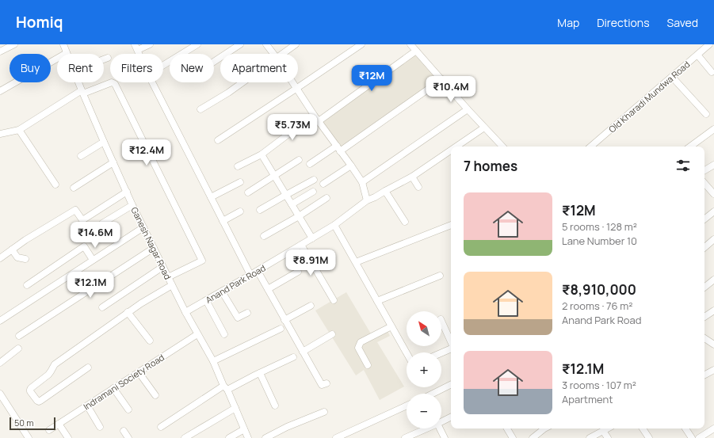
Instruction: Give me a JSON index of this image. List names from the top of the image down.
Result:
{
  "streets": {
    "street": [
      "Old Kharadi Mundwa Road",
      "Ganesh Nagar Road",
      "Anand Park Road",
      "Indramani Society Road"
    ]
  },
  "crossings": [
    ["Ganesh Nagar Road", "Anand Park Road"],
    ["Ganesh Nagar Road", "Indramani Society Road"]
  ],
  "scale_bar": "50 m",
  "north": "top left",
  "page": {
    "header": "Homiq",
    "nav": ["Map", "Directions", "Saved"],
    "chip": [
      "Buy",
      "Rent",
      "Filters",
      "New",
      "Apartment"
    ],
    "price": [
      "₹12M",
      "₹10.4M",
      "₹5.73M",
      "₹12.4M",
      "₹14.6M",
      "₹8.91M",
      "₹12.1M"
    ],
    "heading": "7 homes",
    "list": [
      {
        "name": "₹12M",
        "note": "5 rooms · 128 m² · Lane Number 10"
      },
      {
        "name": "₹8,910,000",
        "note": "2 rooms · 76 m² · Anand Park Road"
      },
      {
        "name": "₹12.1M",
        "note": "3 rooms · 107 m² · Apartment"
      }
    ],
    "map_buttons": ["+", "−"],
    "scale": "50 m"
  }
}
